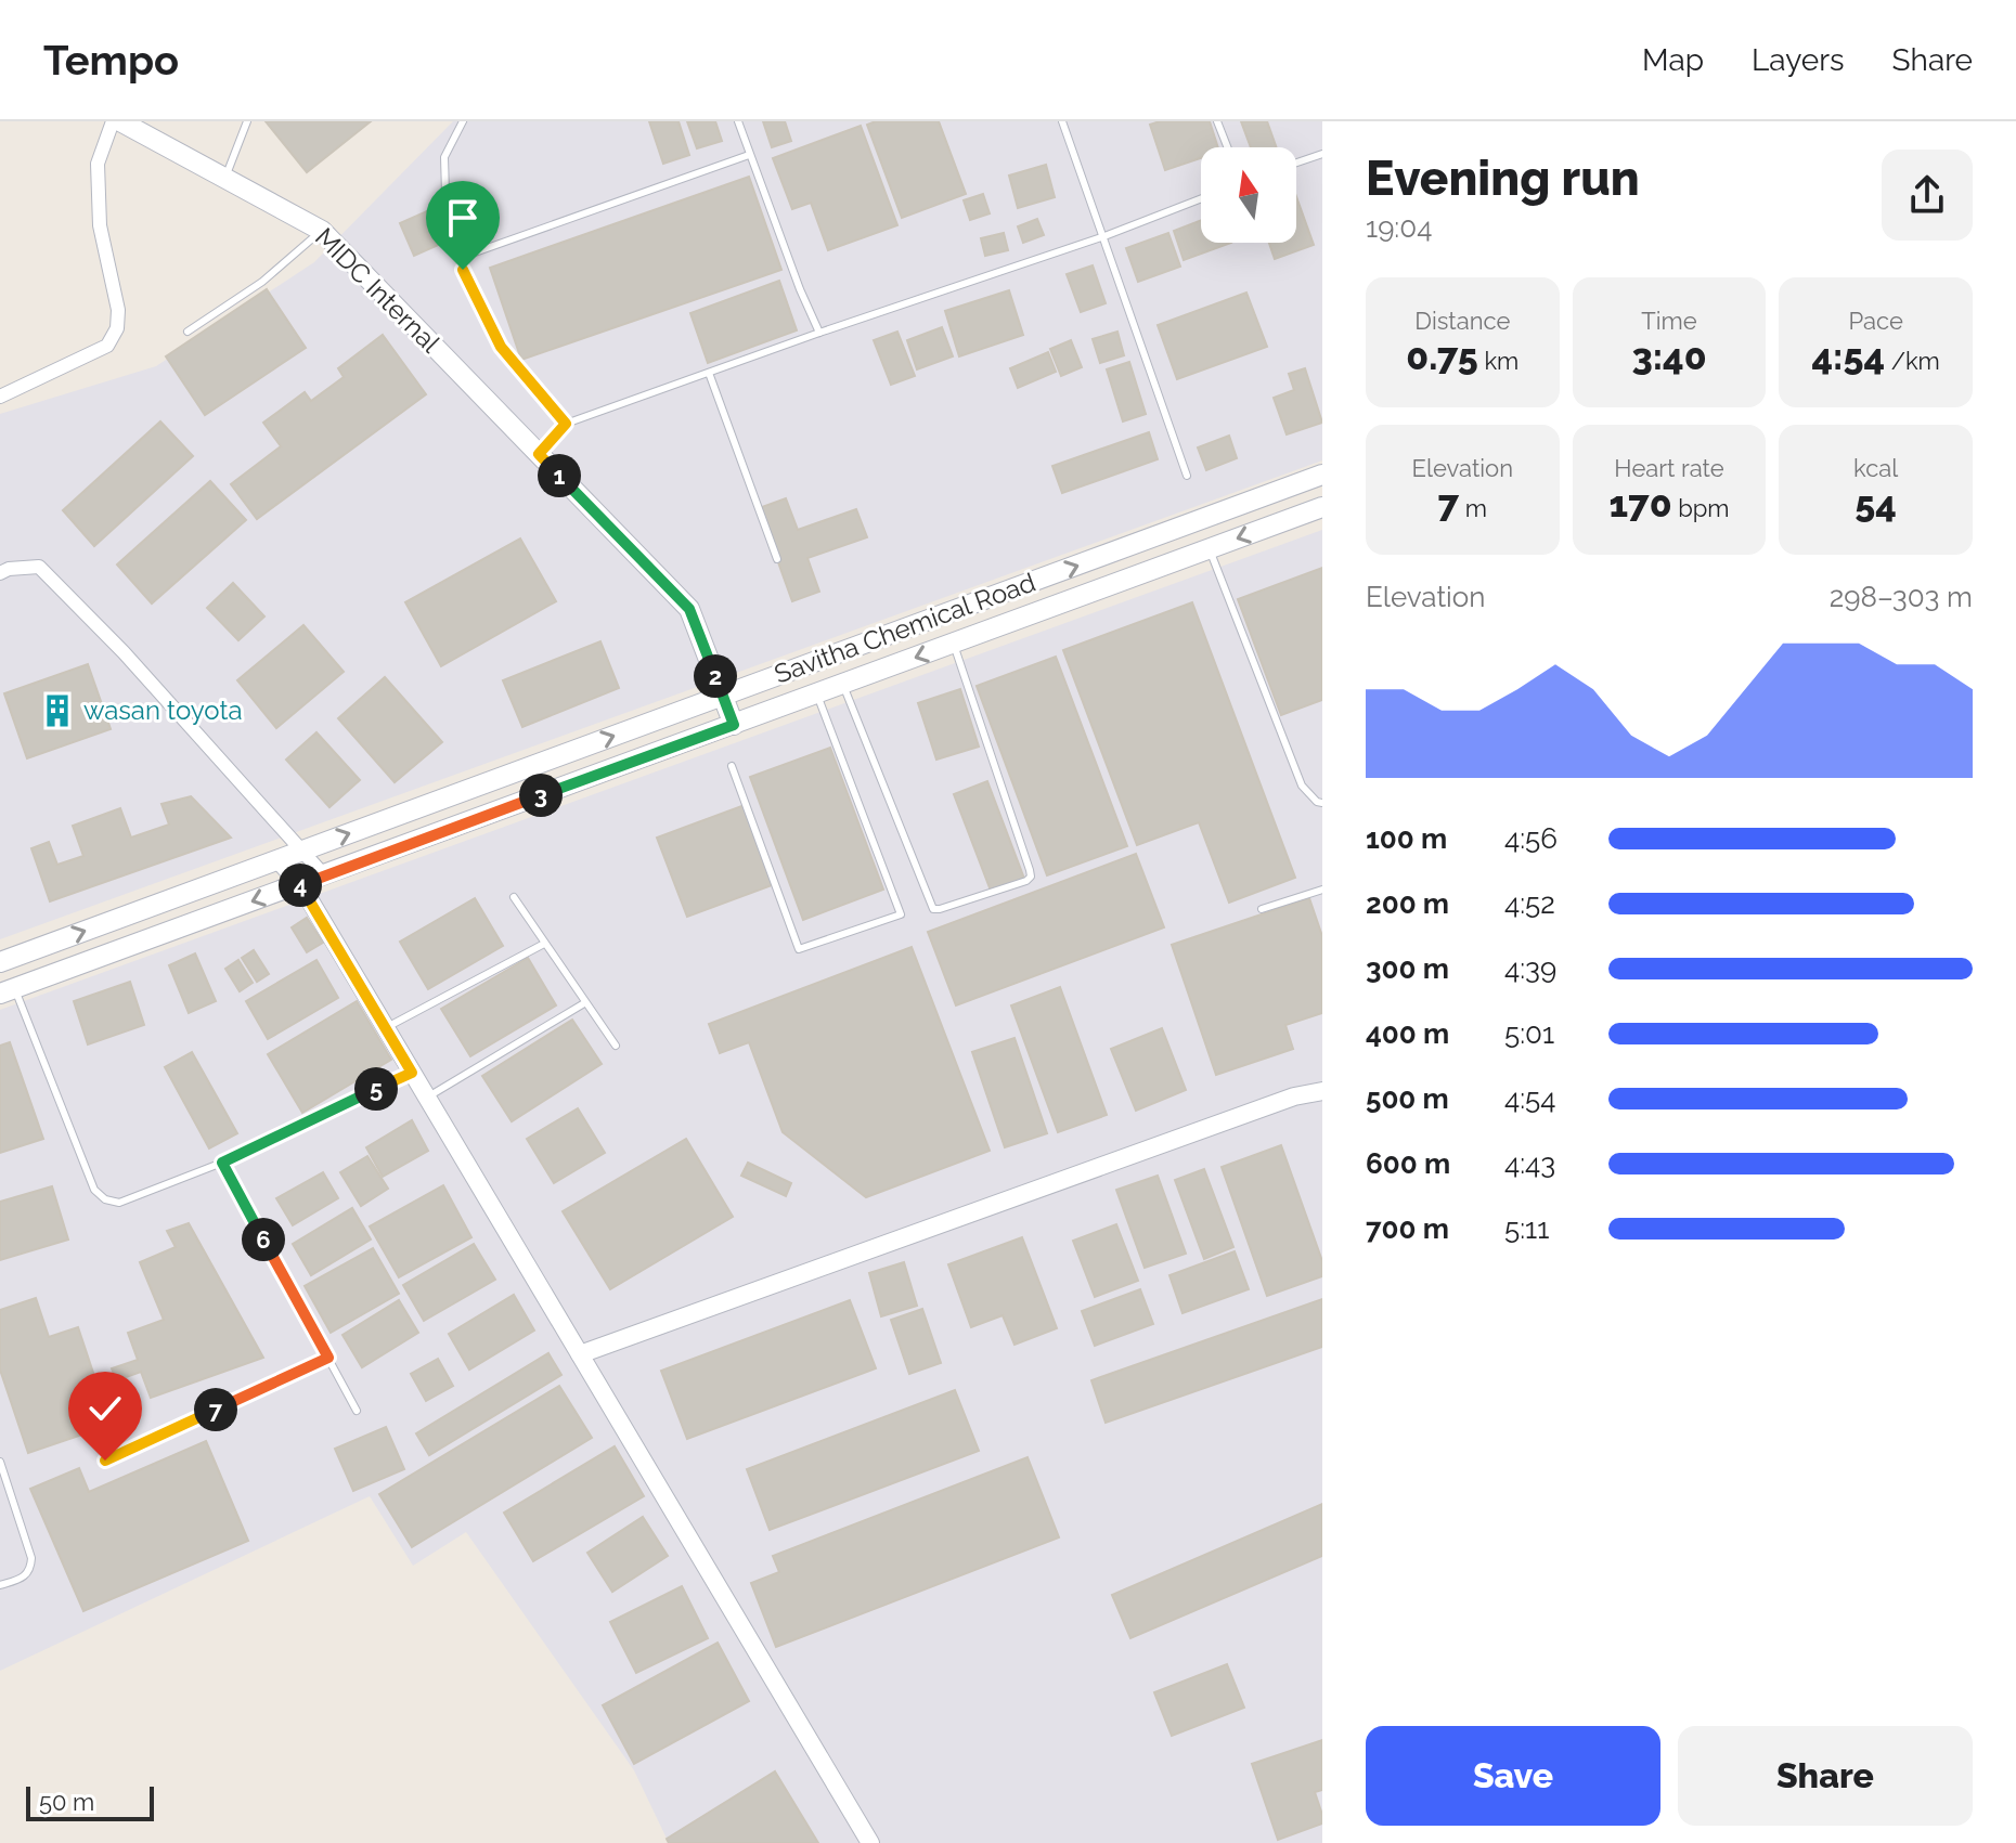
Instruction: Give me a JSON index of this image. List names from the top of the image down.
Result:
{
  "streets": {
    "main road": ["MIDC Internal", "Savitha Chemical Road"]
  },
  "crossings": [
    ["MIDC Internal", "Savitha Chemical Road"]
  ],
  "places": {
    "building": ["wasan toyota"]
  },
  "scale_bar": "50 m",
  "north": "top",
  "page": {
    "header": "Tempo",
    "nav": ["Map", "Layers", "Share"],
    "heading": ["Evening run", "19:04"],
    "stats": [
      ["Distance", "0.75 km"],
      ["Time", "3:40"],
      ["Pace", "4:54 /km"],
      ["Elevation", "7 m"],
      ["Heart rate", "170 bpm"],
      ["kcal", "54"]
    ],
    "pins": [
      "1",
      "2",
      "3",
      "4",
      "5",
      "6",
      "7"
    ],
    "chart": ["Elevation", "298–303 m"],
    "list": [
      {
        "name": "100 m",
        "note": "4:56"
      },
      {
        "name": "200 m",
        "note": "4:52"
      },
      {
        "name": "300 m",
        "note": "4:39"
      },
      {
        "name": "400 m",
        "note": "5:01"
      },
      {
        "name": "500 m",
        "note": "4:54"
      },
      {
        "name": "600 m",
        "note": "4:43"
      },
      {
        "name": "700 m",
        "note": "5:11"
      }
    ],
    "buttons": ["Save", "Share"],
    "scale": "50 m"
  }
}
